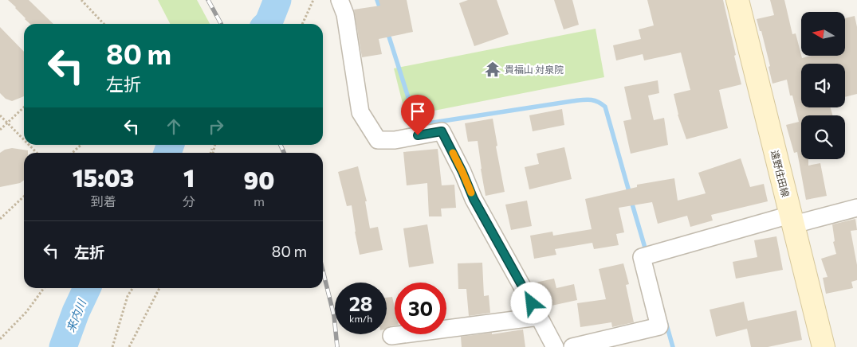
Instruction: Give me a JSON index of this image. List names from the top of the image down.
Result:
{
  "streets": {
    "main road": ["遠野住田線"]
  },
  "water": ["来内川"],
  "places": {
    "temple": ["貴福山 対泉院"]
  },
  "north": "left",
  "page": {
    "turn": ["80 m", "左折"],
    "eta": [
      "15:03",
      "到着",
      "1",
      "分",
      "90",
      "m"
    ],
    "list": [
      {
        "name": "左折",
        "value": "80 m"
      }
    ],
    "speed": "28 km/h",
    "limit": "30"
  }
}
